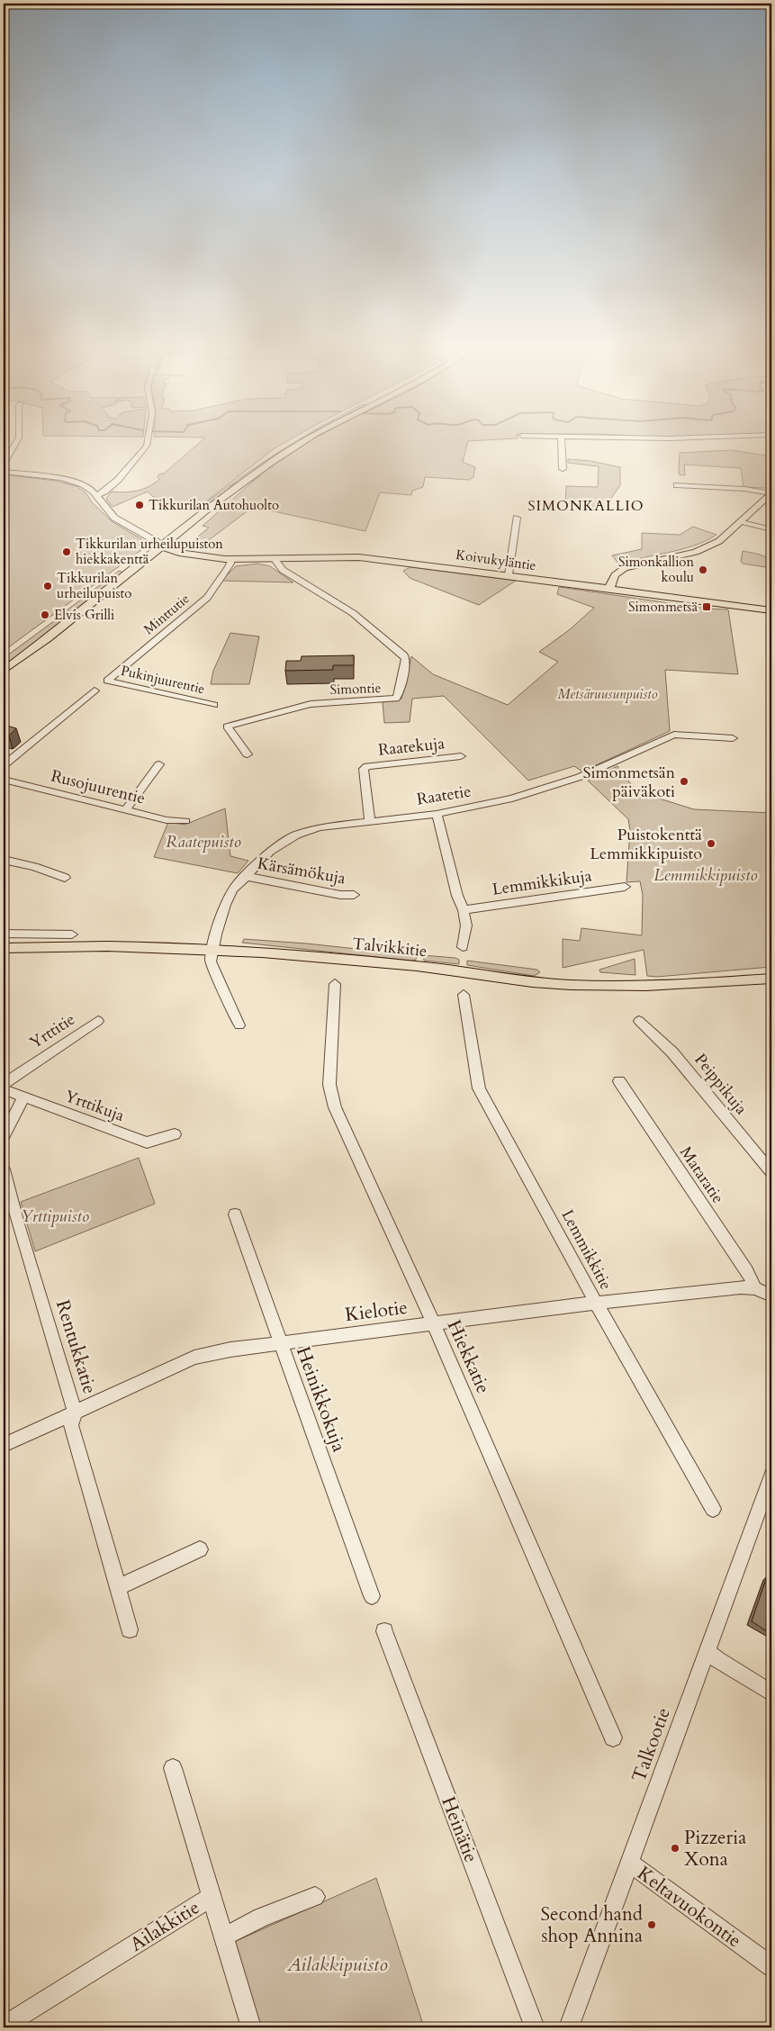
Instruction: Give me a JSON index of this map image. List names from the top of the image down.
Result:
{
  "streets": {
    "main road": ["Koivukyläntie", "Talvikkitie"],
    "street": [
      "Minttutie",
      "Pukinjuurentie",
      "Simontie",
      "Raatekuja",
      "Rusojuurentie",
      "Raatetie",
      "Kärsämökuja",
      "Lemmikkikuja",
      "Yrttitie",
      "Peippikuja",
      "Yrttikuja",
      "Mataratie",
      "Lemmikkitie",
      "Kielotie",
      "Rentukkatie",
      "Hiekkatie",
      "Heinikkokuja",
      "Talkootie",
      "Heinätie",
      "Keltavuokontie",
      "Ailakkitie"
    ]
  },
  "crossings": [
    ["Koivukyläntie", "Minttutie"],
    ["Koivukyläntie", "Simontie"],
    ["Minttutie", "Pukinjuurentie"],
    ["Raatekuja", "Raatetie"],
    ["Raatetie", "Kärsämökuja"],
    ["Raatetie", "Talvikkitie"],
    ["Mataratie", "Kielotie"],
    ["Lemmikkitie", "Kielotie"],
    ["Kielotie", "Rentukkatie"],
    ["Kielotie", "Hiekkatie"],
    ["Kielotie", "Heinikkokuja"],
    ["Talkootie", "Keltavuokontie"]
  ],
  "districts": ["SIMONKALLIO"],
  "parks": [
    "Metsäruusunpuisto",
    "Raatepuisto",
    "Lemmikkipuisto",
    "Yrttipuisto",
    "Ailakkipuisto"
  ],
  "places": {
    "other": [
      "Tikkurilan Autohuolto",
      "Tikkurilan urheilupuiston hiekkakenttä",
      "Simonkallion koulu",
      "Tikkurilan urheilupuisto",
      "Elvis Grilli",
      "Simonmetsän päiväkoti",
      "Puistokenttä Lemmikkipuisto",
      "Pizzeria Xona",
      "Second hand shop Annina"
    ],
    "transit": ["Simonmetsä"]
  }
}
